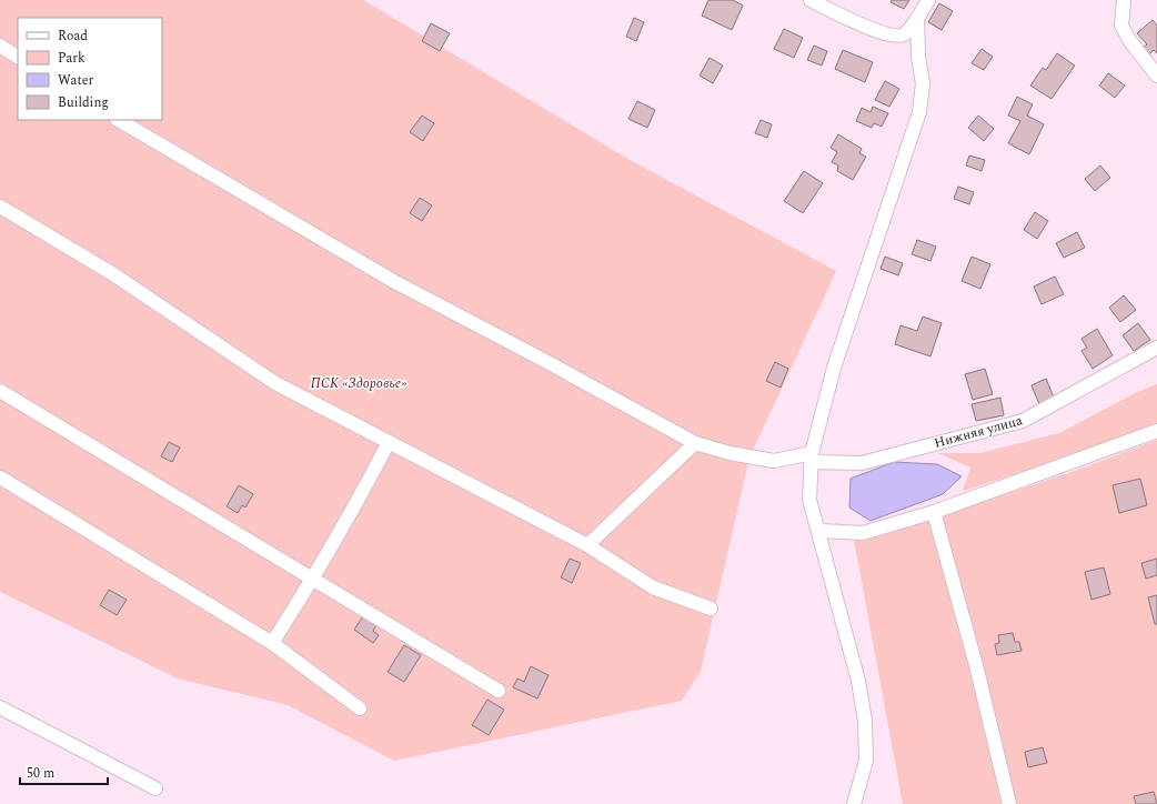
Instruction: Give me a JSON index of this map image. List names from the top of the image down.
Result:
{
  "streets": {
    "street": ["Нижняя улица"]
  },
  "parks": ["ПСК «Здоровье»"],
  "legend": [
    "Road",
    "Park",
    "Water",
    "Building"
  ],
  "scale_bar": "50 m"
}
